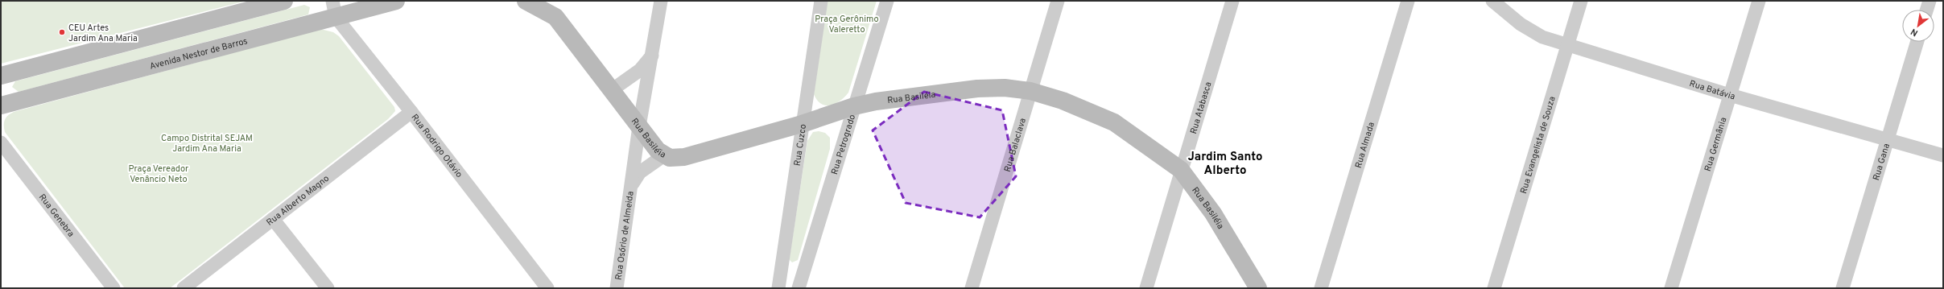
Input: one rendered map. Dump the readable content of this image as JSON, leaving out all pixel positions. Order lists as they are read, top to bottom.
{
  "streets": {
    "street": [
      "Avenida Nestor de Barros",
      "Rua Batávia",
      "Rua Basiléia",
      "Rua Atabasca",
      "Rua Cuzco",
      "Rua Petrogrado",
      "Rua Balaclava",
      "Rua Evangelista de Souza",
      "Rua Germânia",
      "Rua Rodrigo Otávio",
      "Rua Almada",
      "Rua Gana",
      "Rua Alberto Magno",
      "Rua Genebra",
      "Rua Osório de Almeida"
    ]
  },
  "crossings": [
    ["Avenida Nestor de Barros", "Rua Rodrigo Otávio"],
    ["Rua Batávia", "Rua Evangelista de Souza"],
    ["Rua Batávia", "Rua Germânia"],
    ["Rua Batávia", "Rua Gana"],
    ["Rua Basiléia", "Rua Atabasca"],
    ["Rua Basiléia", "Rua Cuzco"],
    ["Rua Basiléia", "Rua Petrogrado"],
    ["Rua Basiléia", "Rua Balaclava"],
    ["Rua Basiléia", "Rua Osório de Almeida"],
    ["Rua Rodrigo Otávio", "Rua Alberto Magno"]
  ],
  "districts": ["Jardim Santo Alberto"],
  "parks": ["Praça Gerônimo Valeretto", "Campo Distrital SEJAM Jardim Ana Maria", "Praça Vereador Venâncio Neto"],
  "places": ["CEU Artes Jardim Ana Maria"],
  "north": "bottom left"
}
